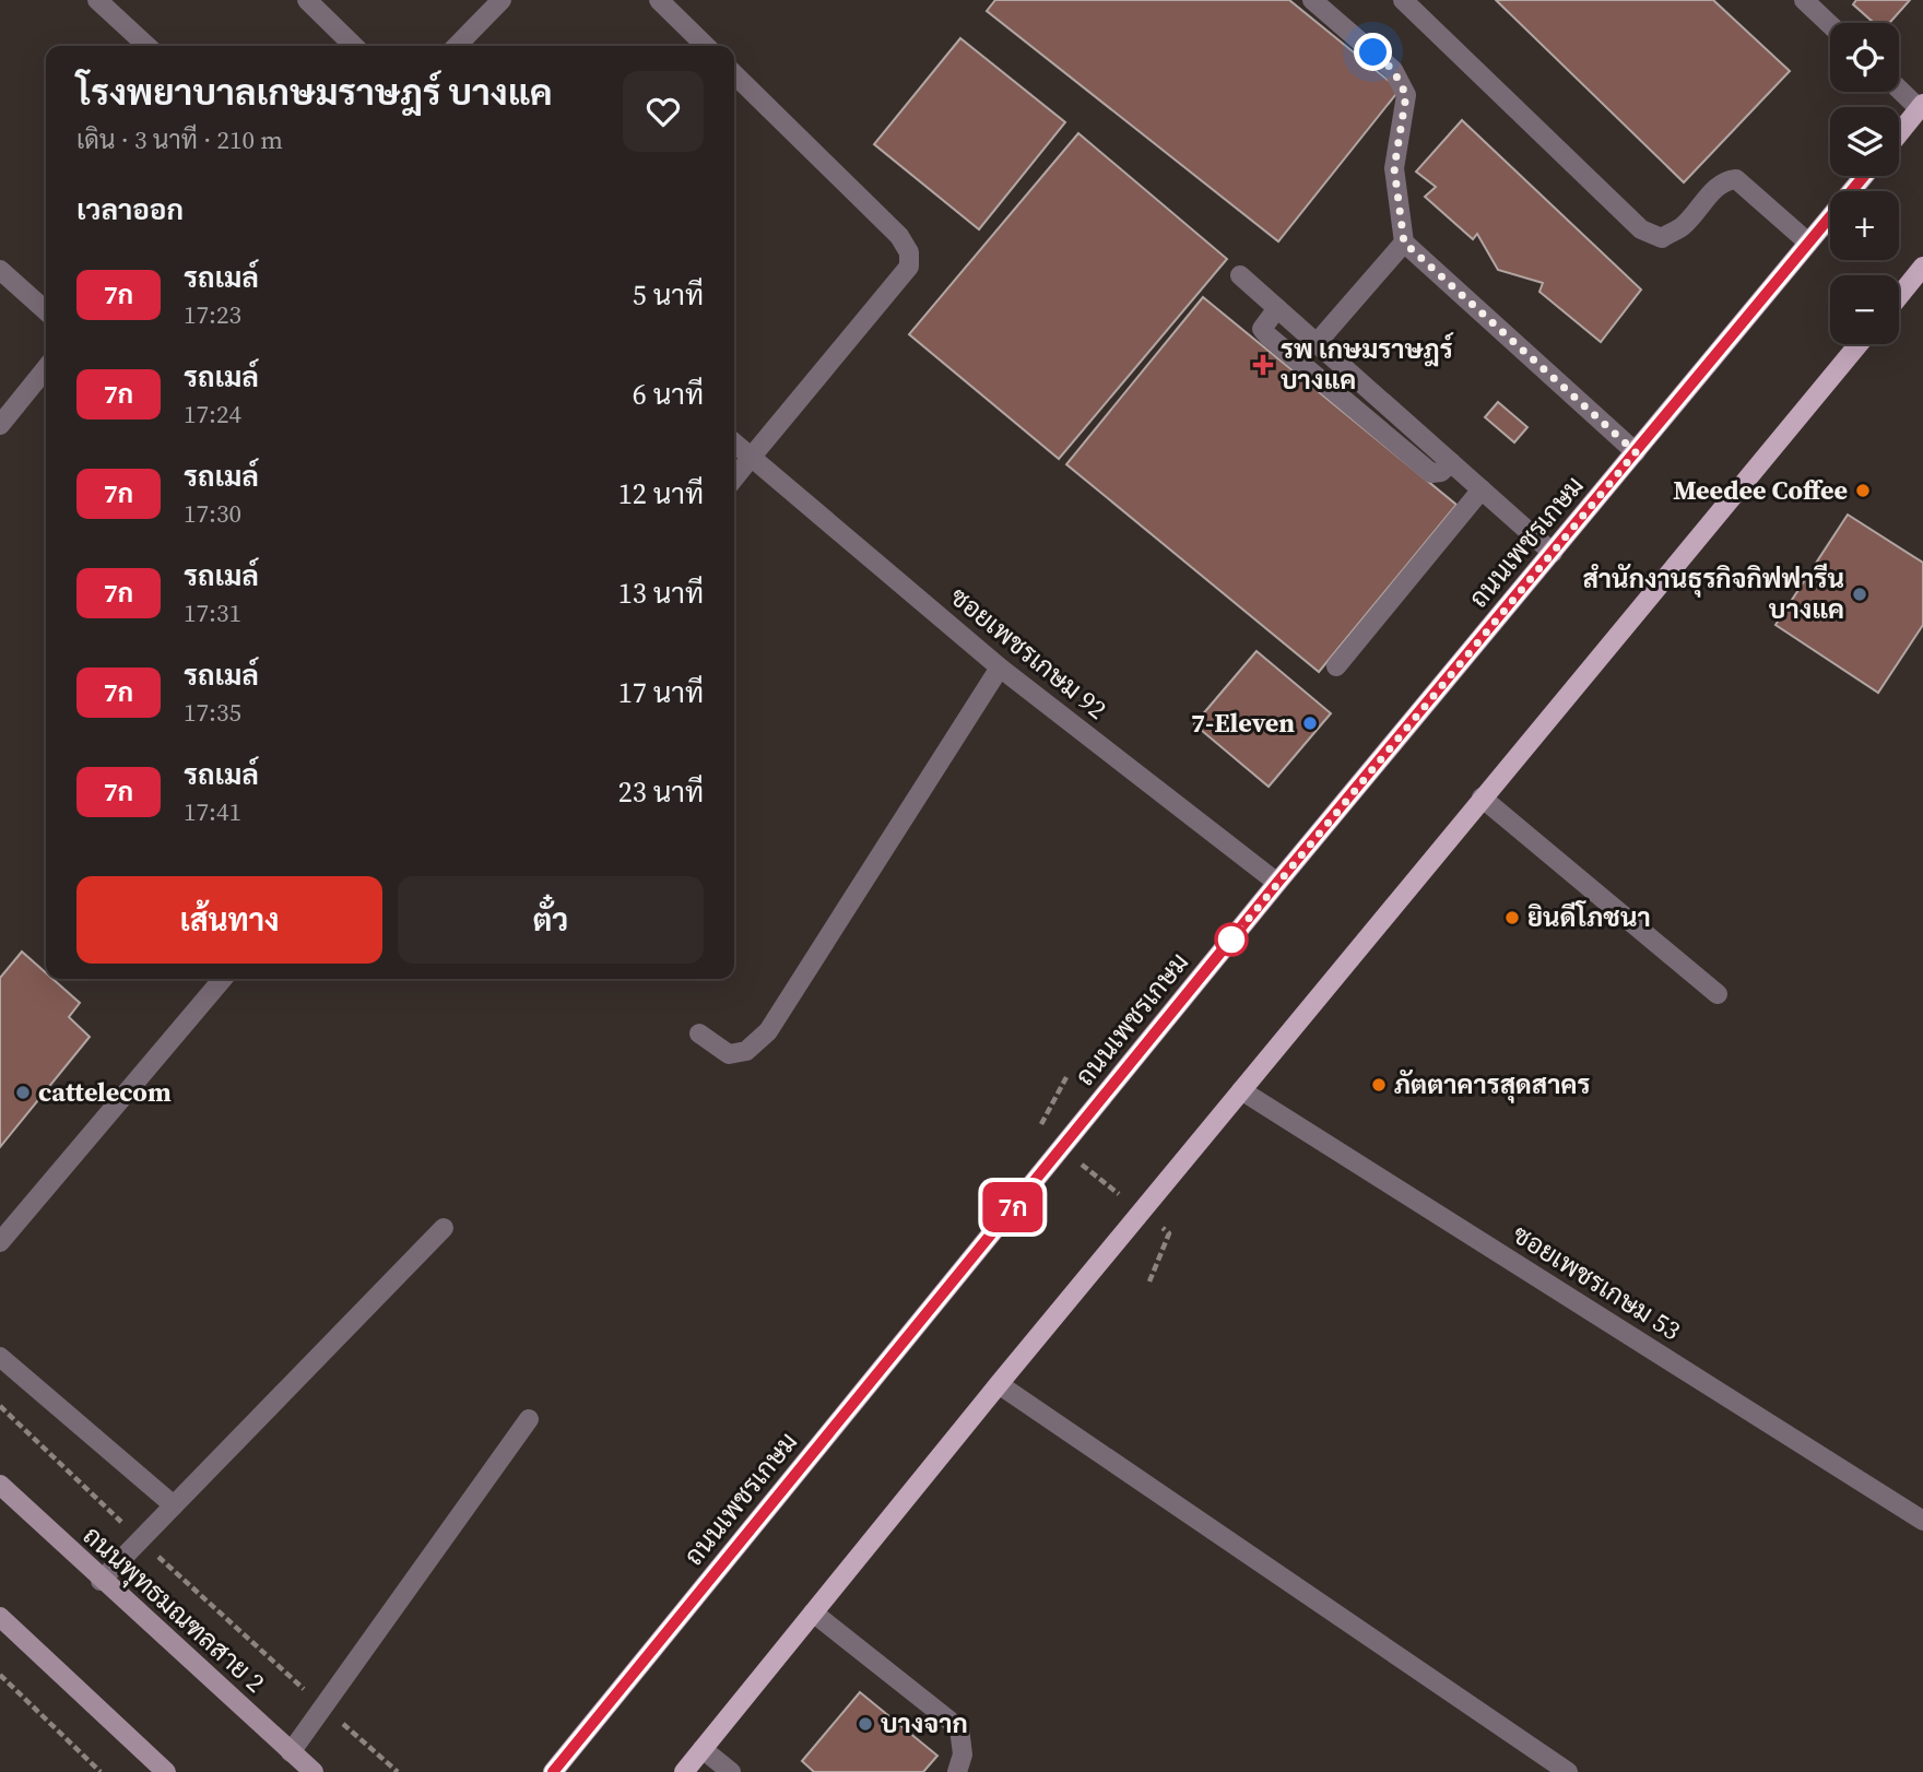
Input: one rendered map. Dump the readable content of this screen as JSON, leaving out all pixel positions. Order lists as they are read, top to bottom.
{
  "streets": {
    "main road": ["ถนนเพชรเกษม", "ถนนพุทธมณฑลสาย 2"],
    "street": ["ซอยเพชรเกษม 92", "ซอยเพชรเกษม 53"]
  },
  "crossings": [
    ["ถนนเพชรเกษม", "ซอยเพชรเกษม 92"]
  ],
  "places": {
    "health": ["รพ เกษมราษฎร์ บางแค"],
    "other": [
      "Meedee Coffee",
      "สำนักงานธุรกิจกิฟฟารีน บางแค",
      "7-Eleven",
      "ยินดีโภชนา",
      "ภัตตาคารสุดสาคร",
      "cattelecom",
      "บางจาก"
    ]
  },
  "lines": ["bus line 7ก"],
  "page": {
    "on_map": "7ก",
    "map_buttons": ["+", "−"],
    "heading": [
      ["โรงพยาบาลเกษมราษฎร์ บางแค", "เดิน · 3 นาที · 210 m"],
      "เวลาออก"
    ],
    "list": [
      {
        "mark": "7ก",
        "name": "รถเมล์",
        "note": "17:23",
        "value": "5 นาที"
      },
      {
        "mark": "7ก",
        "name": "รถเมล์",
        "note": "17:24",
        "value": "6 นาที"
      },
      {
        "mark": "7ก",
        "name": "รถเมล์",
        "note": "17:30",
        "value": "12 นาที"
      },
      {
        "mark": "7ก",
        "name": "รถเมล์",
        "note": "17:31",
        "value": "13 นาที"
      },
      {
        "mark": "7ก",
        "name": "รถเมล์",
        "note": "17:35",
        "value": "17 นาที"
      },
      {
        "mark": "7ก",
        "name": "รถเมล์",
        "note": "17:41",
        "value": "23 นาที"
      }
    ],
    "buttons": ["เส้นทาง", "ตั๋ว"]
  }
}
